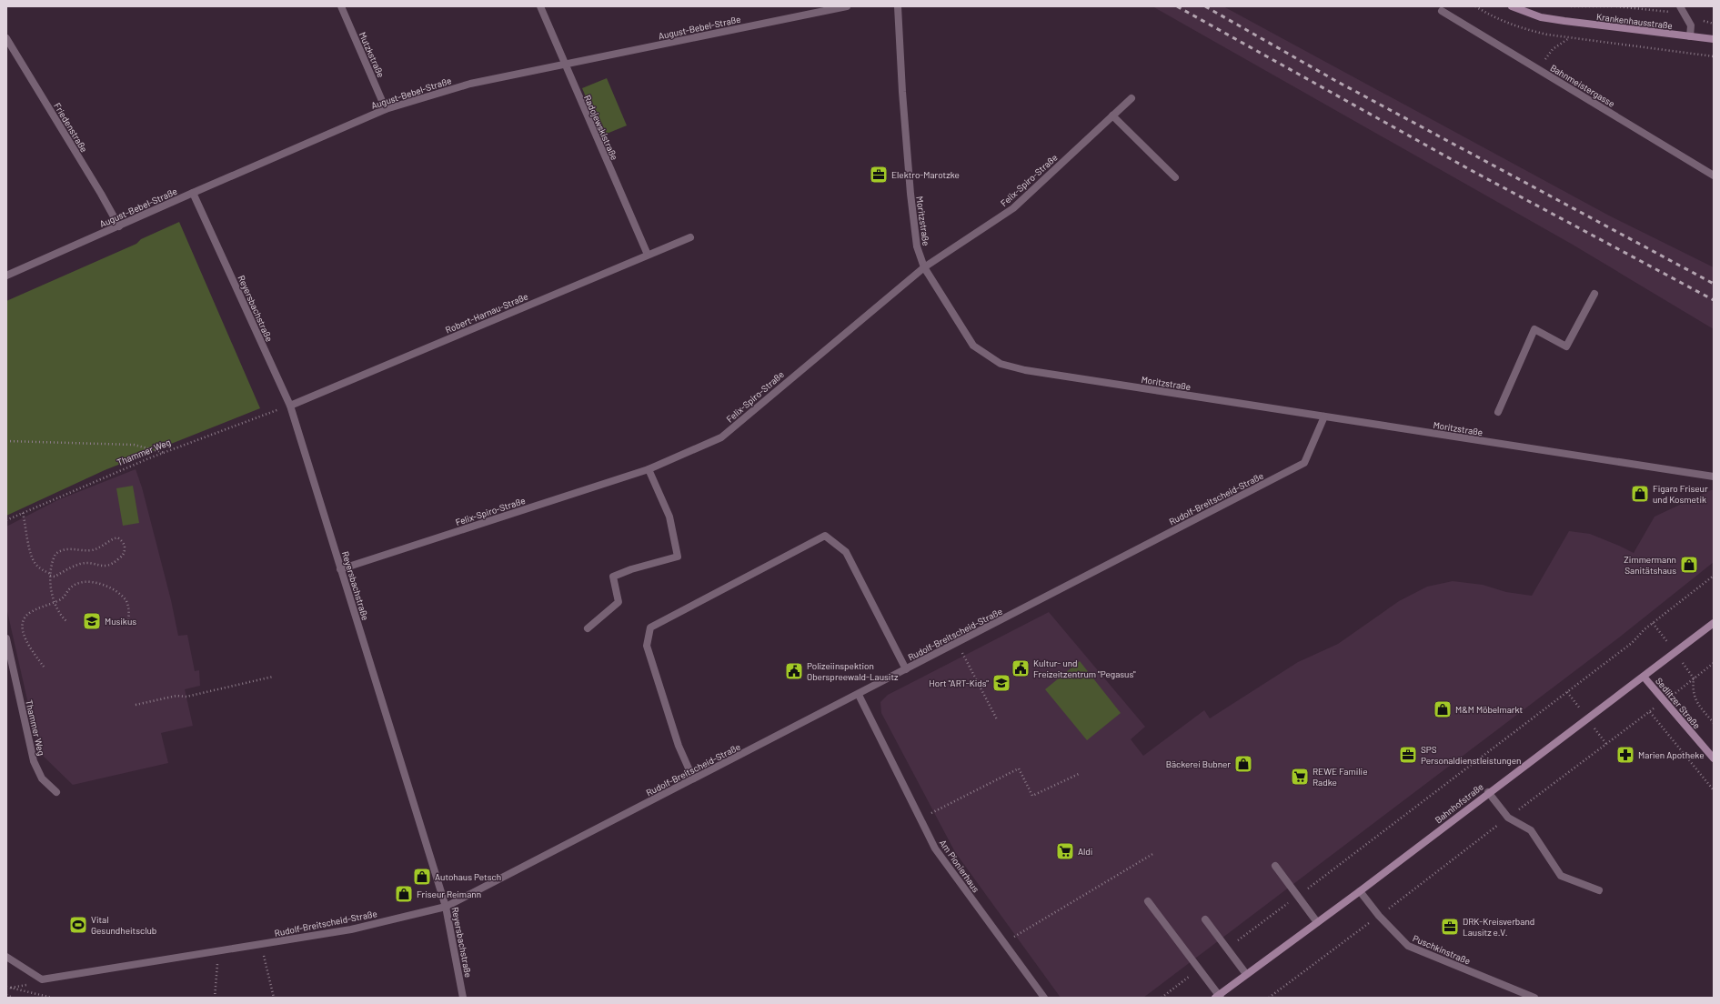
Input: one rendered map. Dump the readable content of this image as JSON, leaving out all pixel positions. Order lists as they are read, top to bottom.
{
  "streets": {
    "main road": ["Krankenhausstraße", "Sedlitzer Straße", "Bahnhofstraße"],
    "street": [
      "August-Bebel-Straße",
      "Mutzkstraße",
      "Bahnmeistergasse",
      "Friedenstraße",
      "Radojewskistraße",
      "Felix-Spiro-Straße",
      "Moritzstraße",
      "Reyersbachstraße",
      "Robert-Harnau-Straße",
      "Thammer Weg",
      "Rudolf-Breitscheid-Straße",
      "Am Pionierhaus",
      "Puschkinstraße"
    ]
  },
  "crossings": [
    ["August-Bebel-Straße", "Mutzkstraße"],
    ["August-Bebel-Straße", "Friedenstraße"],
    ["August-Bebel-Straße", "Radojewskistraße"],
    ["August-Bebel-Straße", "Reyersbachstraße"],
    ["Radojewskistraße", "Robert-Harnau-Straße"],
    ["Felix-Spiro-Straße", "Moritzstraße"],
    ["Felix-Spiro-Straße", "Reyersbachstraße"],
    ["Moritzstraße", "Rudolf-Breitscheid-Straße"],
    ["Reyersbachstraße", "Robert-Harnau-Straße"],
    ["Reyersbachstraße", "Thammer Weg"],
    ["Reyersbachstraße", "Rudolf-Breitscheid-Straße"],
    ["Robert-Harnau-Straße", "Thammer Weg"],
    ["Rudolf-Breitscheid-Straße", "Am Pionierhaus"],
    ["Sedlitzer Straße", "Bahnhofstraße"],
    ["Bahnhofstraße", "Puschkinstraße"]
  ],
  "places": {
    "office": ["Elektro-Marotzke", "SPS Personaldienstleistungen", "DRK-Kreisverband Lausitz e.V."],
    "shop": [
      "Figaro Friseur und Kosmetik",
      "Zimmermann Sanitätshaus",
      "M&M Möbelmarkt",
      "Bäckerei Bubner",
      "Autohaus Petsch",
      "Friseur Reimann"
    ],
    "school or university": ["Musikus", "Hort \"ART-Kids\""],
    "public building": ["Kultur- und Freizeitzentrum \"Pegasus\"", "Polizeiinspektion Oberspreewald-Lausitz"],
    "pharmacy": ["Marien Apotheke"],
    "supermarket": ["REWE Familie Radke", "Aldi"],
    "sports": ["Vital Gesundheitsclub"]
  }
}
